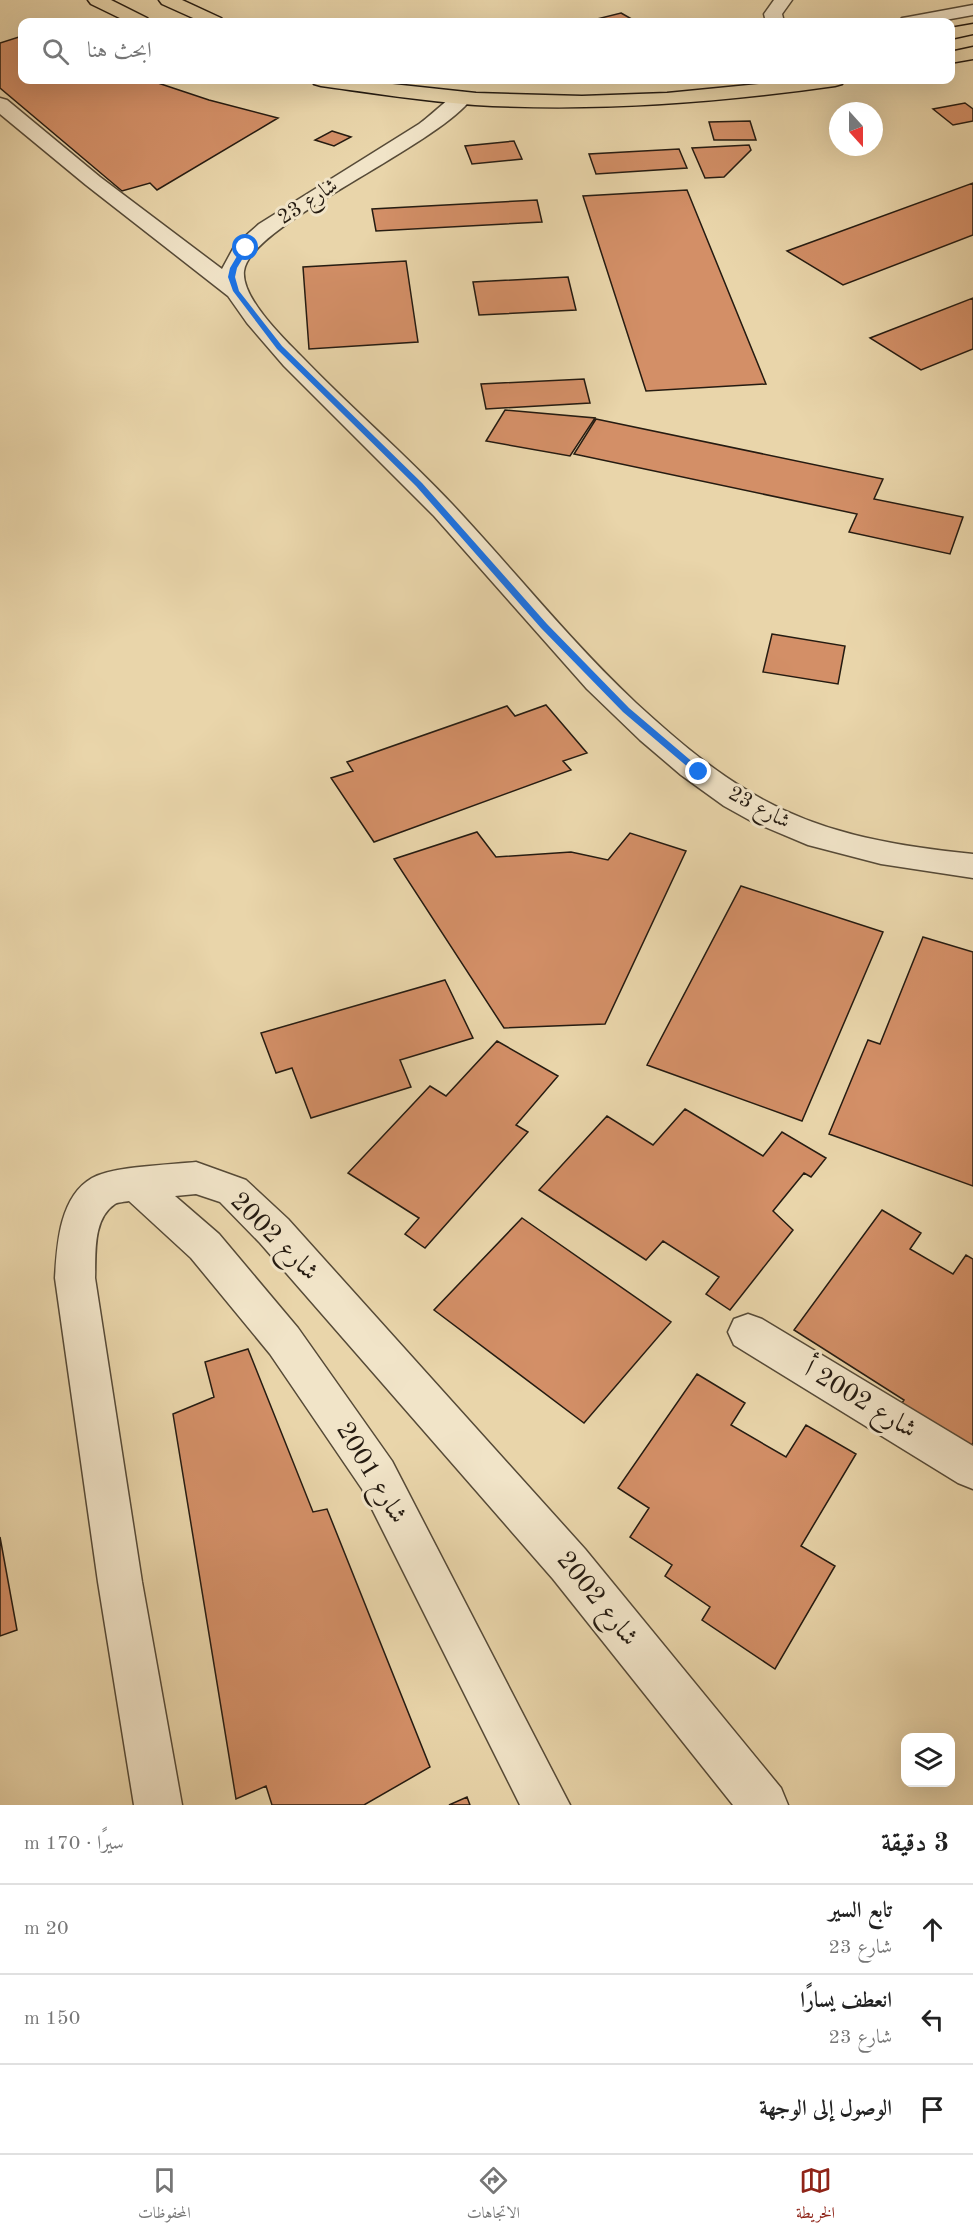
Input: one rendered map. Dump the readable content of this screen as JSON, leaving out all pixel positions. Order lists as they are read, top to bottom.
{
  "streets": {
    "street": [
      "شارع 23",
      "شارع 2002",
      "شارع 2002 أ",
      "شارع 2001"
    ]
  },
  "crossings": [
    ["شارع 2002", "شارع 2001"]
  ],
  "north": "bottom",
  "page": {
    "search": "ابحث هنا",
    "heading": ["3 دقيقة", "سيرًا · 170 m"],
    "list": [
      ["تابع السير", "شارع 23", "20 m"],
      ["انعطف يسارًا", "شارع 23", "150 m"],
      "الوصول إلى الوجهة"
    ],
    "nav": ["الخريطة", "الاتجاهات", "المحفوظات"]
  }
}
